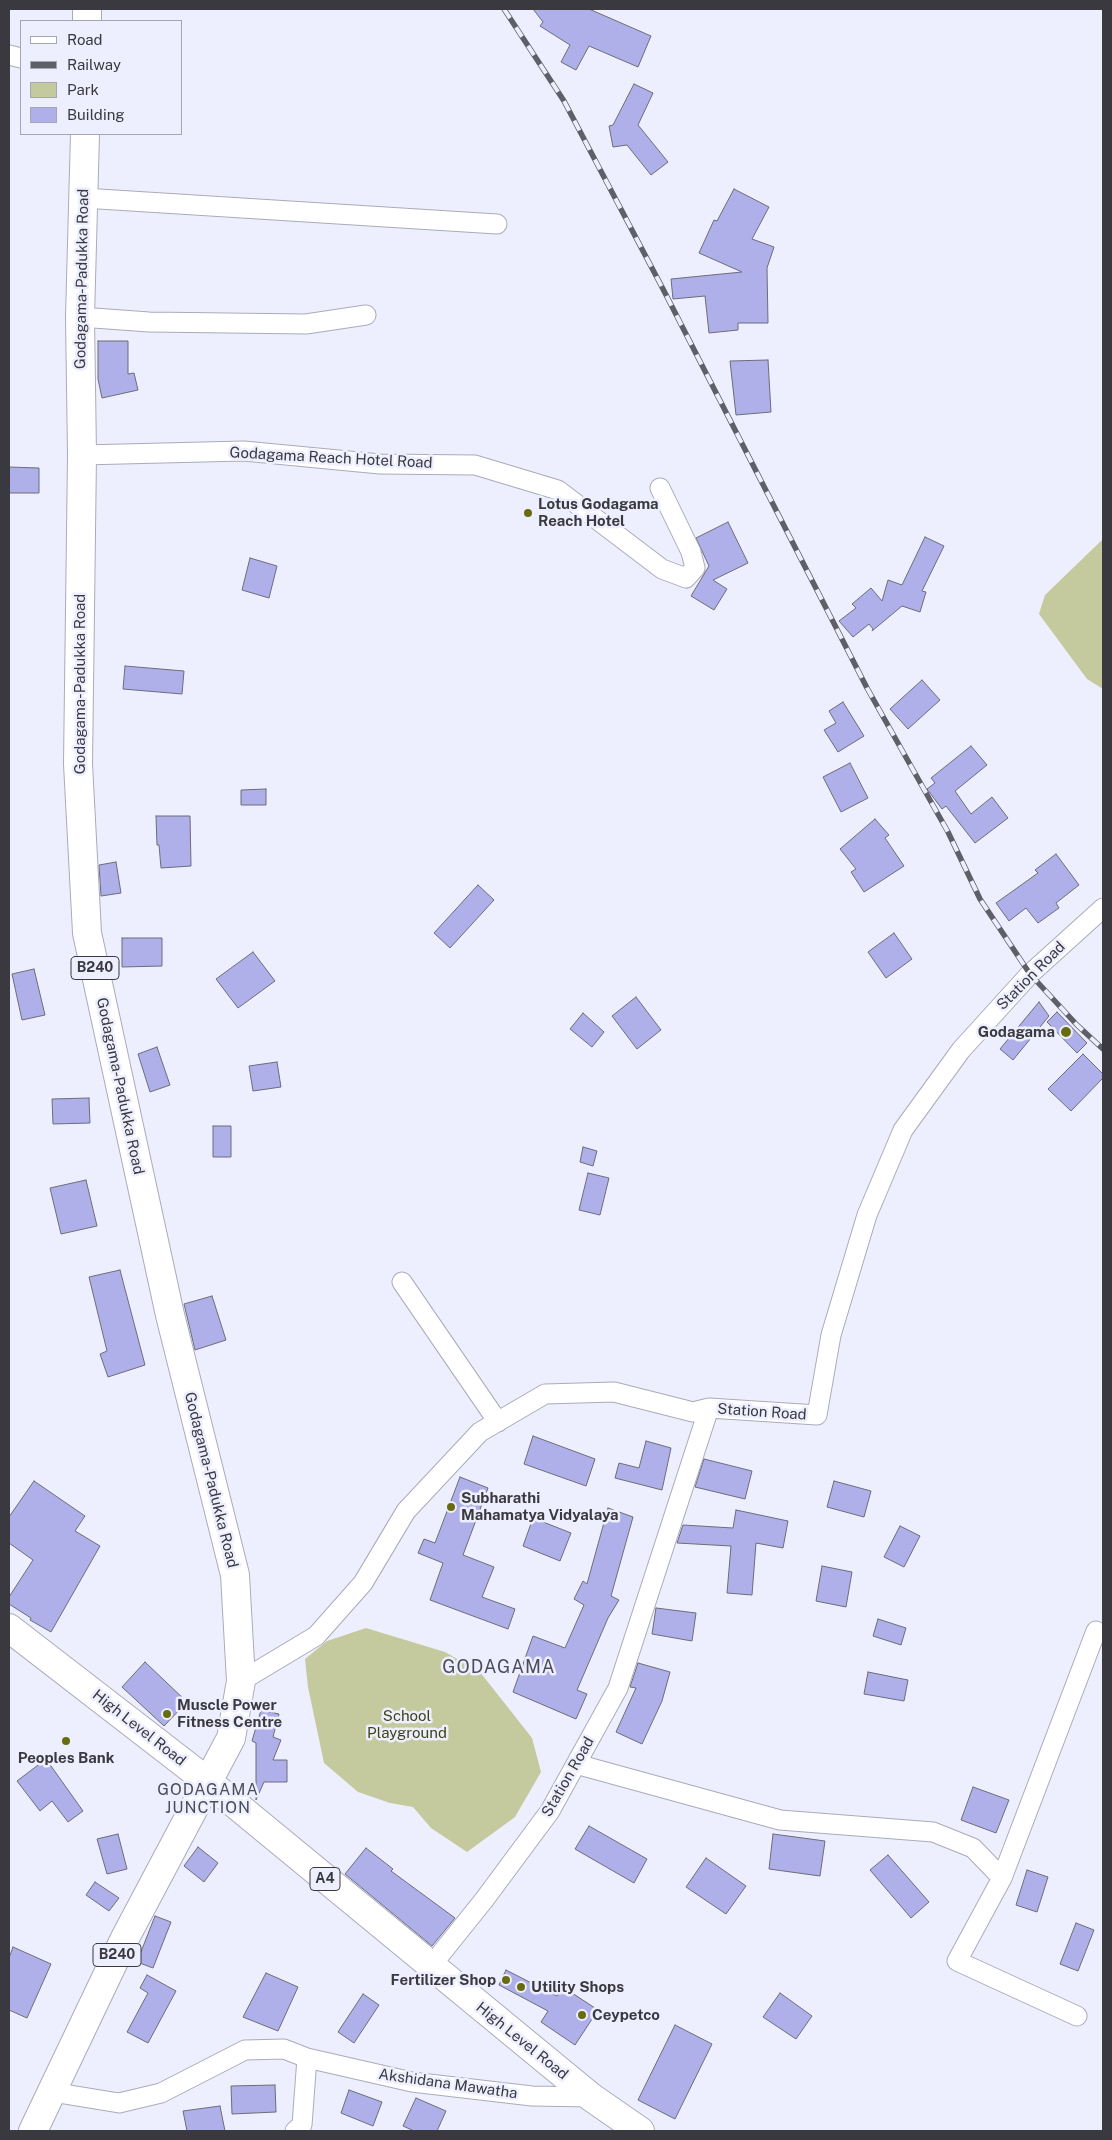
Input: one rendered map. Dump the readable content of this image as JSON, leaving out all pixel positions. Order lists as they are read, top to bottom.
{
  "streets": {
    "main road": [
      "Godagama-Padukka Road",
      "B240",
      "High Level Road",
      "A4"
    ],
    "street": ["Godagama Reach Hotel Road", "Station Road", "Akshidana Mawatha"]
  },
  "crossings": [
    ["Godagama-Padukka Road", "Godagama Reach Hotel Road"],
    ["Godagama-Padukka Road", "B240"],
    ["Godagama-Padukka Road", "High Level Road"],
    ["B240", "High Level Road"],
    ["B240", "Akshidana Mawatha"],
    ["Station Road", "High Level Road"],
    ["High Level Road", "Akshidana Mawatha"]
  ],
  "districts": ["GODAGAMA", "GODAGAMA JUNCTION"],
  "parks": ["School Playground"],
  "places": [
    "Lotus Godagama Reach Hotel",
    "Godagama",
    "Subharathi Mahamatya Vidyalaya",
    "Muscle Power Fitness Centre",
    "Peoples Bank",
    "Fertilizer Shop",
    "Utility Shops",
    "Ceypetco"
  ],
  "legend": [
    "Road",
    "Railway",
    "Park",
    "Building"
  ]
}
